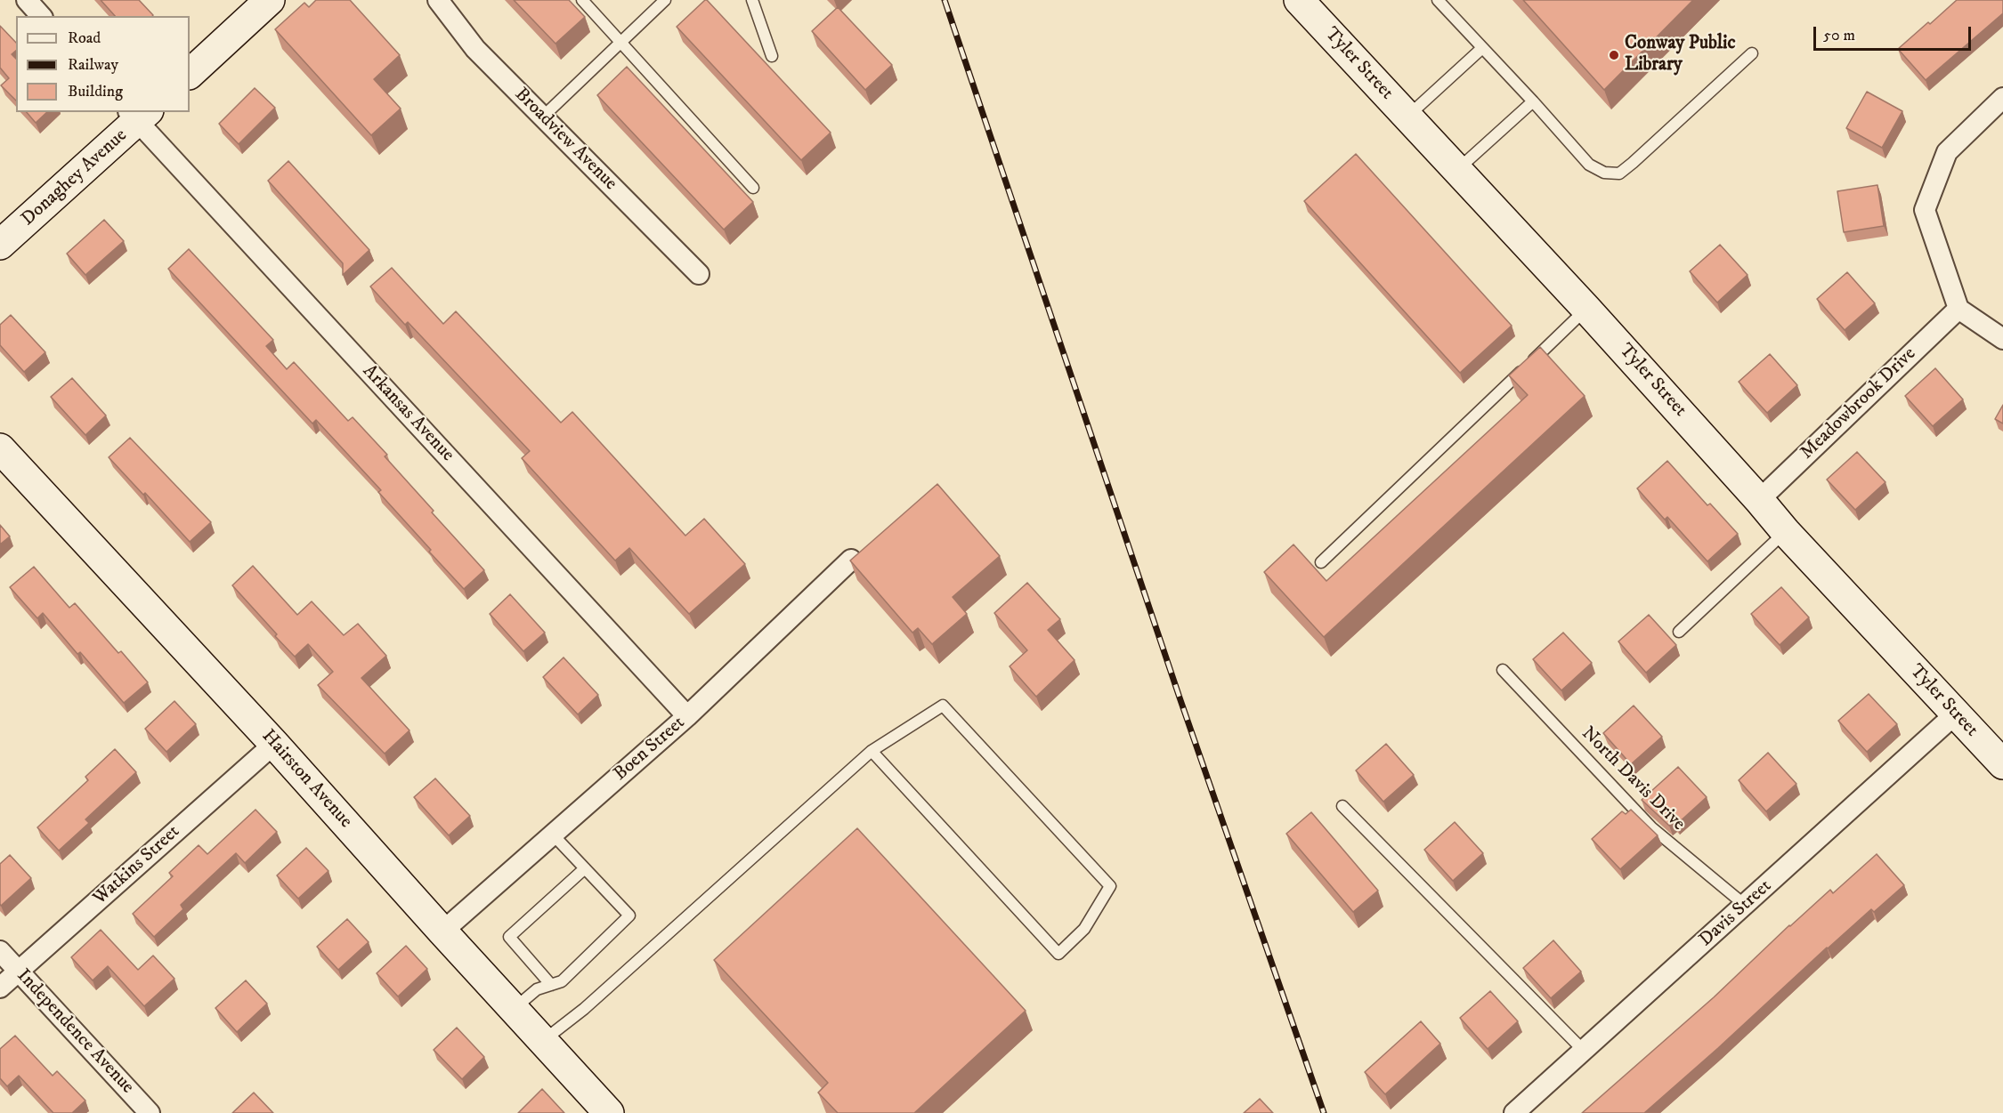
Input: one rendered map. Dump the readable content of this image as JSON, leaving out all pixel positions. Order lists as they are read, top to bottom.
{
  "streets": {
    "street": [
      "Tyler Street",
      "Broadview Avenue",
      "Donaghey Avenue",
      "Meadowbrook Drive",
      "Arkansas Avenue",
      "Boen Street",
      "Hairston Avenue",
      "Watkins Street",
      "Davis Street",
      "Independence Avenue"
    ],
    "lane": ["North Davis Drive"]
  },
  "crossings": [
    ["Tyler Street", "Meadowbrook Drive"],
    ["Tyler Street", "Davis Street"],
    ["Donaghey Avenue", "Arkansas Avenue"],
    ["Arkansas Avenue", "Boen Street"],
    ["Boen Street", "Hairston Avenue"],
    ["Hairston Avenue", "Watkins Street"],
    ["North Davis Drive", "Davis Street"],
    ["Watkins Street", "Independence Avenue"]
  ],
  "places": ["Conway Public Library"],
  "legend": ["Road", "Railway", "Building"],
  "scale_bar": "50 m"
}
